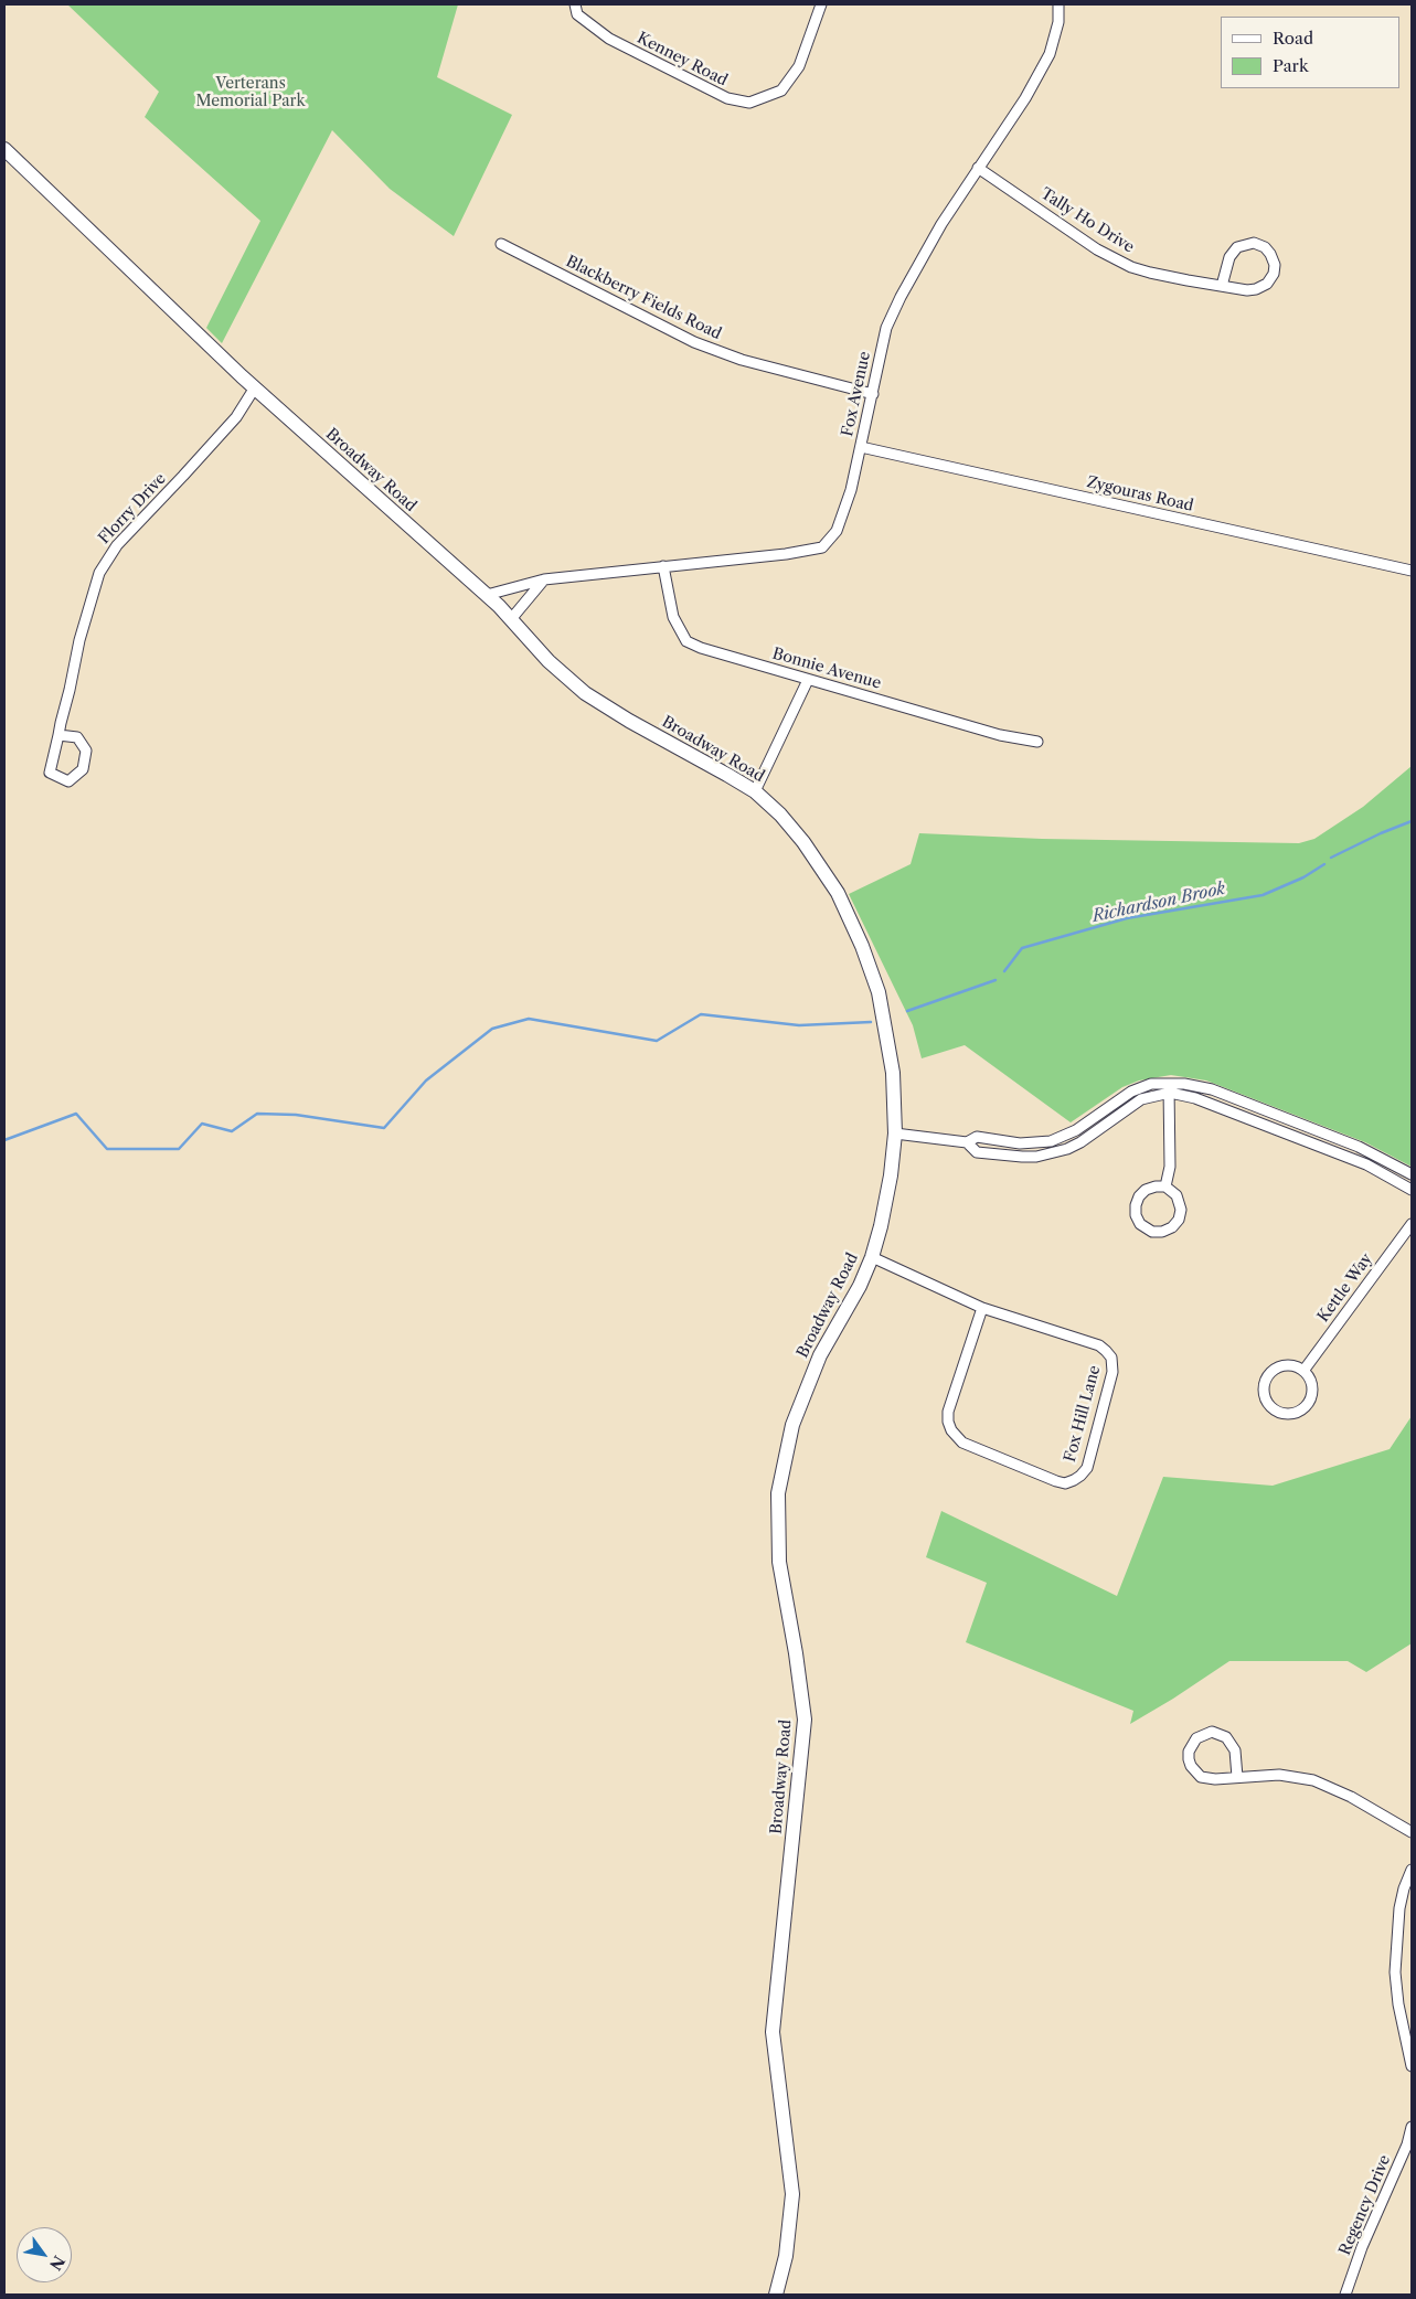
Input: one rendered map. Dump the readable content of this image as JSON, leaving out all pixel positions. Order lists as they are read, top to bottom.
{
  "streets": {
    "main road": ["Broadway Road"],
    "street": [
      "Kenney Road",
      "Tally Ho Drive",
      "Blackberry Fields Road",
      "Fox Avenue",
      "Zygouras Road",
      "Florry Drive",
      "Bonnie Avenue",
      "Kettle Way",
      "Fox Hill Lane",
      "Regency Drive"
    ]
  },
  "crossings": [
    ["Tally Ho Drive", "Fox Avenue"],
    ["Blackberry Fields Road", "Fox Avenue"],
    ["Fox Avenue", "Broadway Road"],
    ["Fox Avenue", "Zygouras Road"],
    ["Fox Avenue", "Bonnie Avenue"],
    ["Broadway Road", "Florry Drive"],
    ["Broadway Road", "Fox Hill Lane"]
  ],
  "water": ["Richardson Brook"],
  "parks": ["Verterans Memorial Park"],
  "legend": ["Road", "Park"],
  "north": "bottom right"
}
